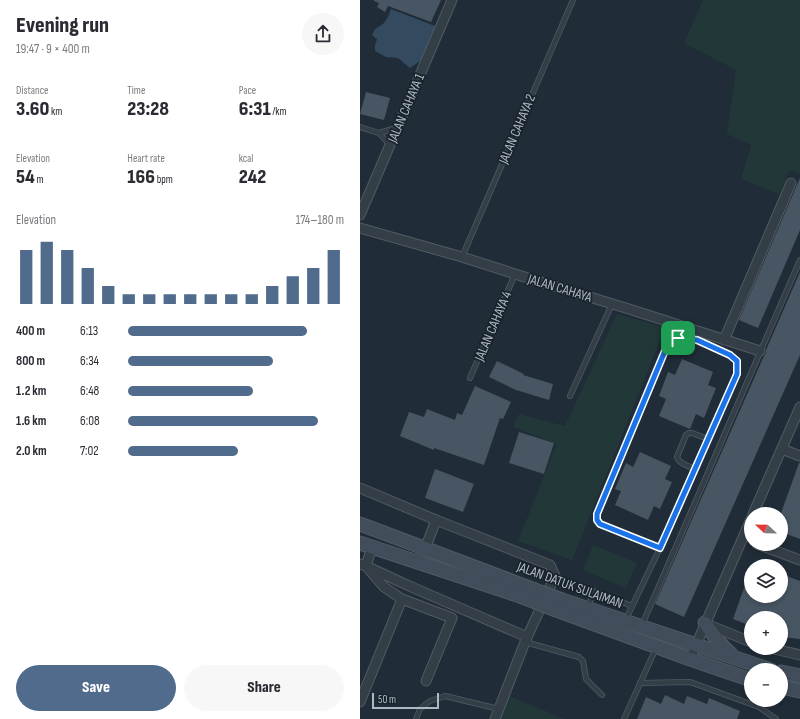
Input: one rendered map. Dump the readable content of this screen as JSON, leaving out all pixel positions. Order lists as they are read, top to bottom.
{
  "streets": {
    "main road": ["JALAN DATUK SULAIMAN"],
    "street": ["JALAN CAHAYA 1", "JALAN CAHAYA"],
    "lane": ["JALAN CAHAYA 2", "JALAN CAHAYA 4"]
  },
  "crossings": [
    ["JALAN CAHAYA 2", "JALAN CAHAYA"],
    ["JALAN CAHAYA", "JALAN CAHAYA 4"]
  ],
  "scale_bar": "50 m",
  "north": "left",
  "page": {
    "heading": ["Evening run", "19:47 · 9 × 400 m"],
    "stats": [
      ["Distance", "3.60 km"],
      ["Time", "23:28"],
      ["Pace", "6:31 /km"],
      ["Elevation", "54 m"],
      ["Heart rate", "166 bpm"],
      ["kcal", "242"]
    ],
    "chart": ["Elevation", "174–180 m"],
    "list": [
      {
        "name": "400 m",
        "note": "6:13"
      },
      {
        "name": "800 m",
        "note": "6:34"
      },
      {
        "name": "1.2 km",
        "note": "6:48"
      },
      {
        "name": "1.6 km",
        "note": "6:08"
      },
      {
        "name": "2.0 km",
        "note": "7:02"
      }
    ],
    "map_buttons": ["+", "−"],
    "buttons": ["Save", "Share"],
    "scale": "50 m"
  }
}
